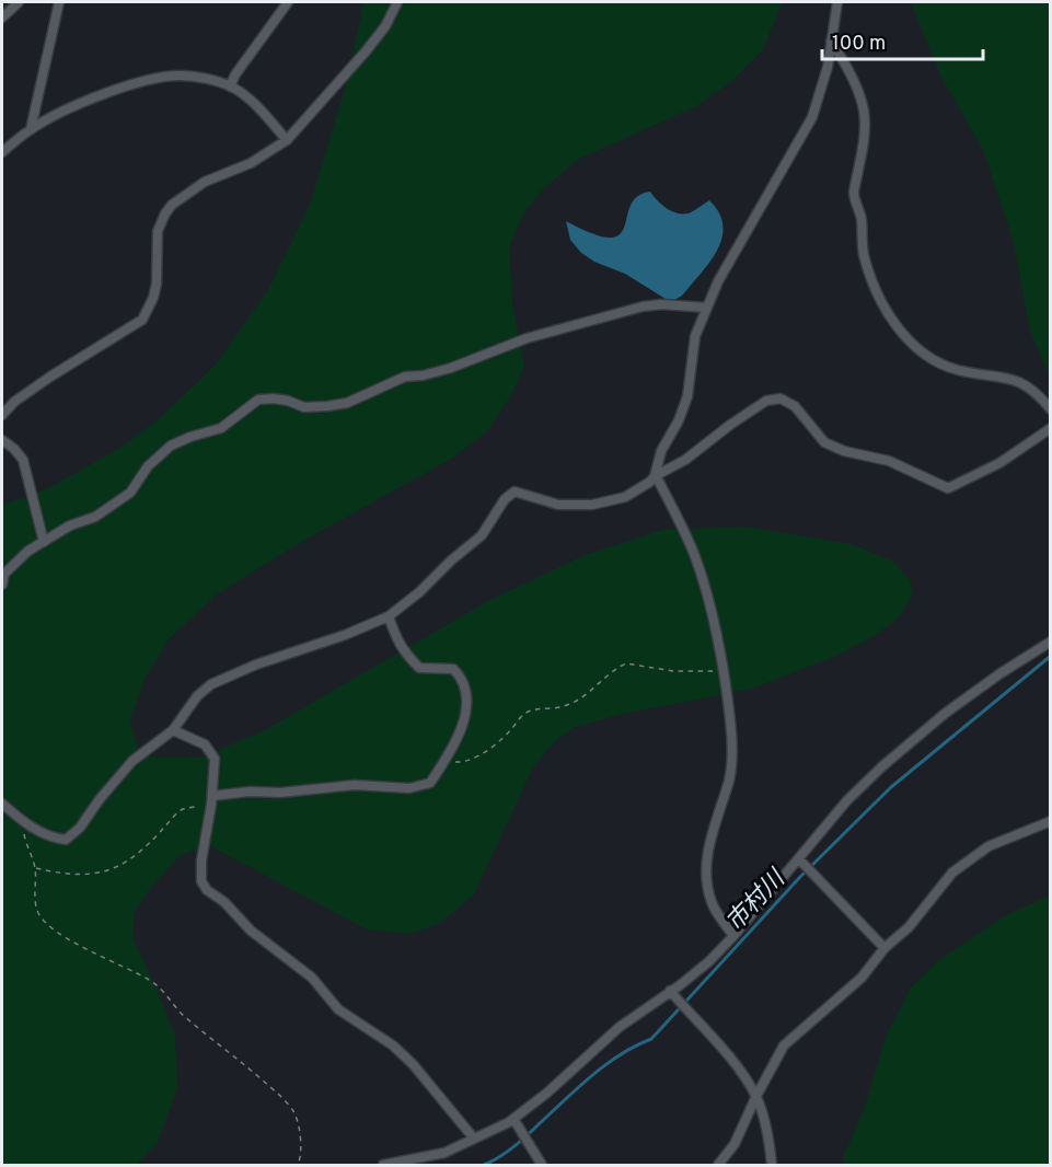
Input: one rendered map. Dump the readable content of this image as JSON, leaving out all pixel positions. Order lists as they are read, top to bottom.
{
  "water": ["市村川"],
  "scale_bar": "100 m"
}
